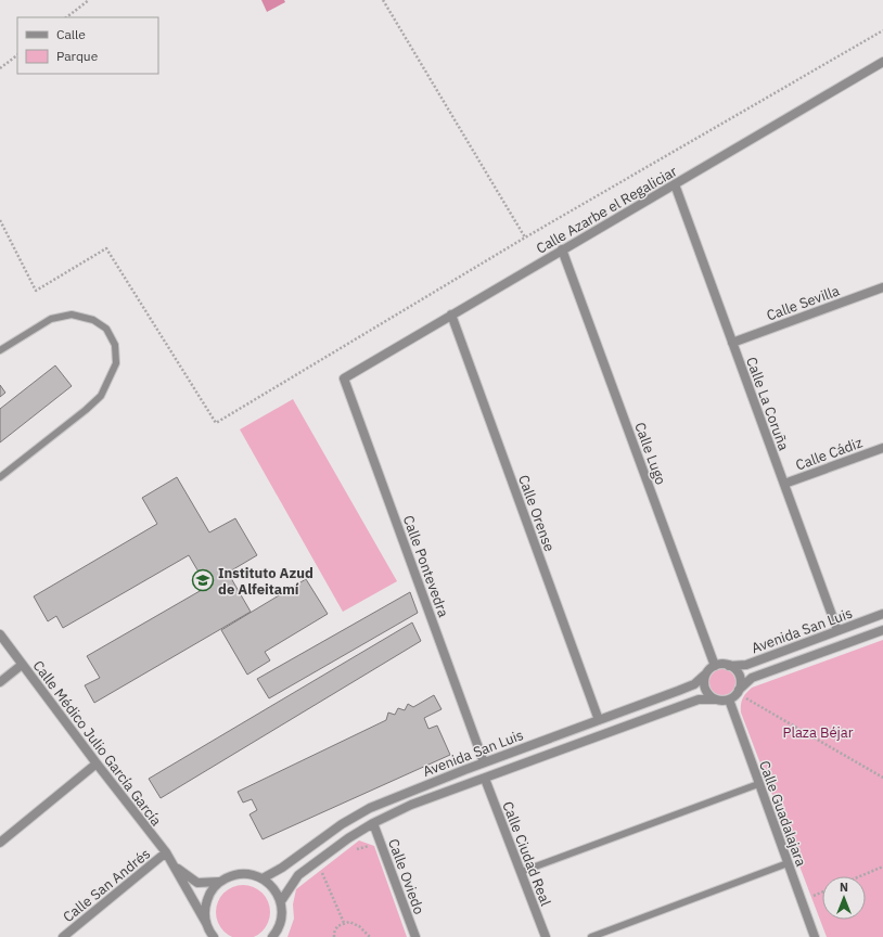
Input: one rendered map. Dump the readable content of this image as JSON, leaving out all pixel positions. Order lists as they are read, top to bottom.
{
  "streets": {
    "street": [
      "Calle Azarbe el Regaliciar",
      "Calle Sevilla",
      "Calle La Coruña",
      "Calle Lugo",
      "Calle Cádiz",
      "Calle Orense",
      "Calle Pontevedra",
      "Avenida San Luis",
      "Calle Médico Julio García García",
      "Calle Guadalajara",
      "Calle Ciudad Real",
      "Calle Oviedo",
      "Calle San Andrés"
    ]
  },
  "crossings": [
    ["Calle Azarbe el Regaliciar", "Calle La Coruña"],
    ["Calle Azarbe el Regaliciar", "Calle Lugo"],
    ["Calle Azarbe el Regaliciar", "Calle Orense"],
    ["Calle Azarbe el Regaliciar", "Calle Pontevedra"],
    ["Calle Sevilla", "Calle La Coruña"],
    ["Calle La Coruña", "Calle Cádiz"],
    ["Calle La Coruña", "Avenida San Luis"],
    ["Calle Lugo", "Avenida San Luis"],
    ["Calle Lugo", "Calle Guadalajara"],
    ["Calle Orense", "Avenida San Luis"],
    ["Calle Pontevedra", "Avenida San Luis"],
    ["Avenida San Luis", "Calle Médico Julio García García"],
    ["Avenida San Luis", "Calle Guadalajara"],
    ["Avenida San Luis", "Calle Ciudad Real"],
    ["Avenida San Luis", "Calle Oviedo"],
    ["Calle Médico Julio García García", "Calle San Andrés"]
  ],
  "parks": ["Plaza Béjar"],
  "places": {
    "school or university": ["Instituto Azud de Alfeitamí"]
  },
  "legend": ["Calle", "Parque"],
  "north": "top"
}
